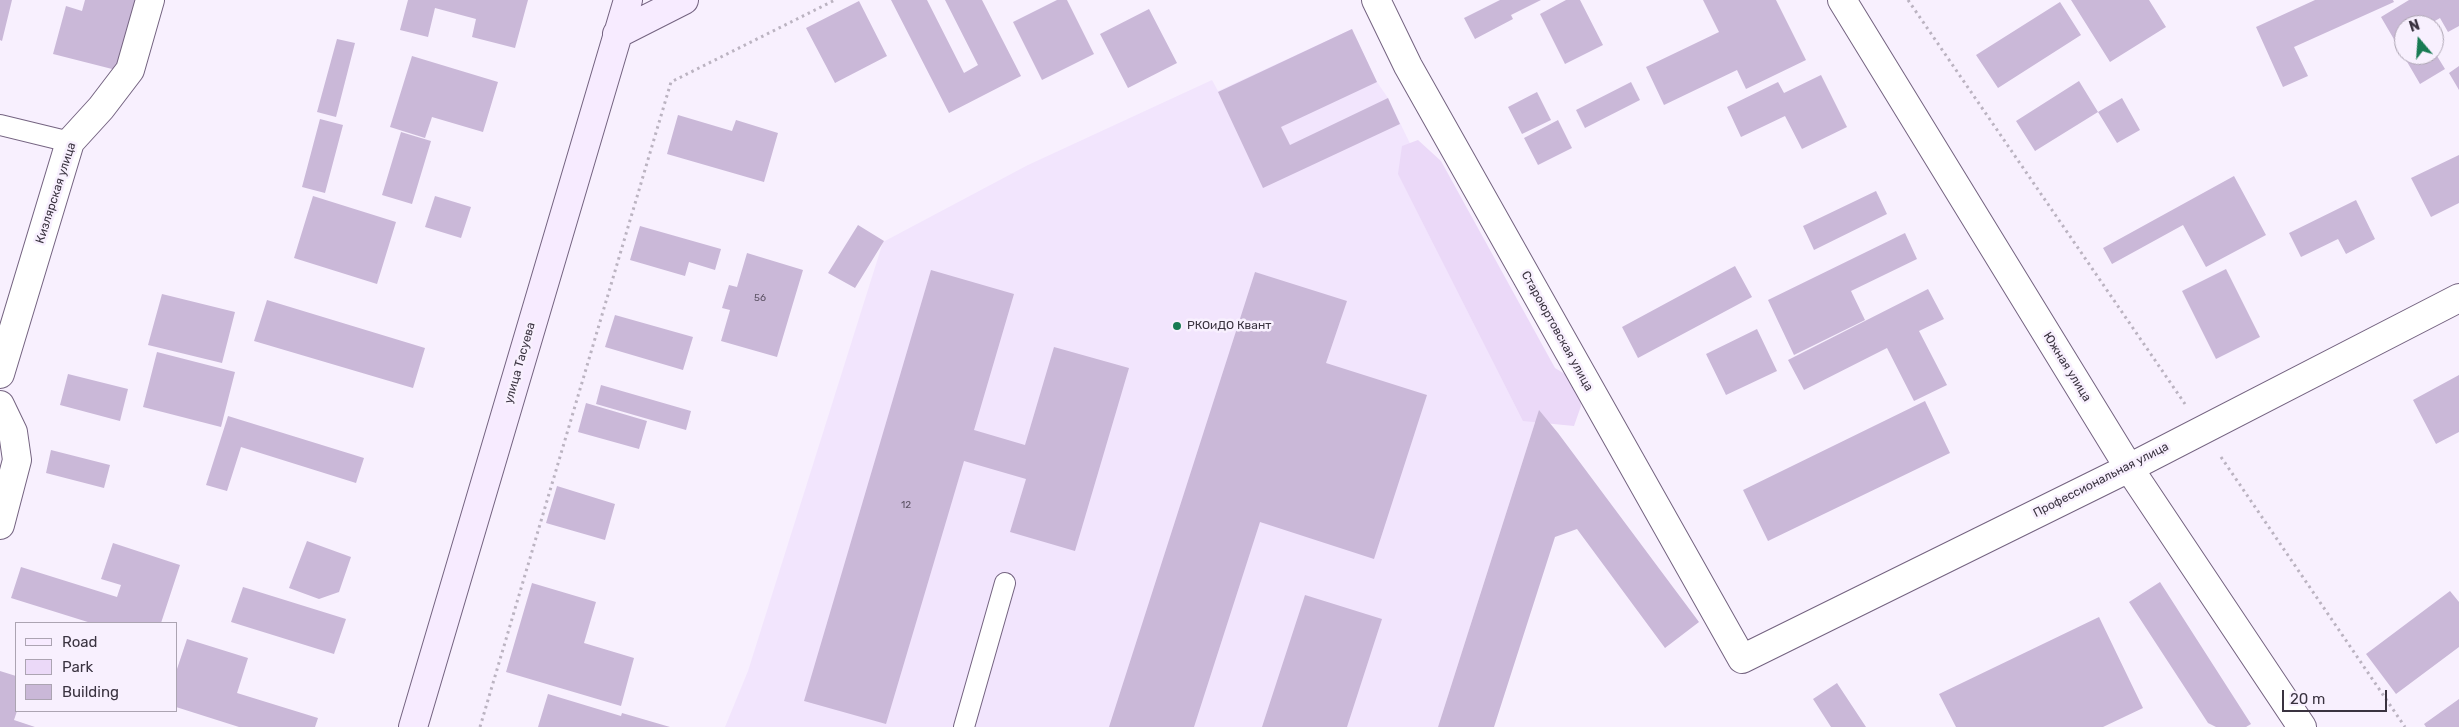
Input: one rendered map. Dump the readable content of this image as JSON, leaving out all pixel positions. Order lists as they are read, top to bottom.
{
  "streets": {
    "street": [
      "Кизлярская улица",
      "Староюртовская улица",
      "улица Тасуева",
      "Южная улица",
      "Профессиональная улица"
    ]
  },
  "crossings": [
    ["Староюртовская улица", "Профессиональная улица"],
    ["Южная улица", "Профессиональная улица"]
  ],
  "places": ["РКОиДО Квант"],
  "house_numbers": ["56", "12"],
  "legend": ["Road", "Park", "Building"],
  "scale_bar": "20 m",
  "north": "top"
}
